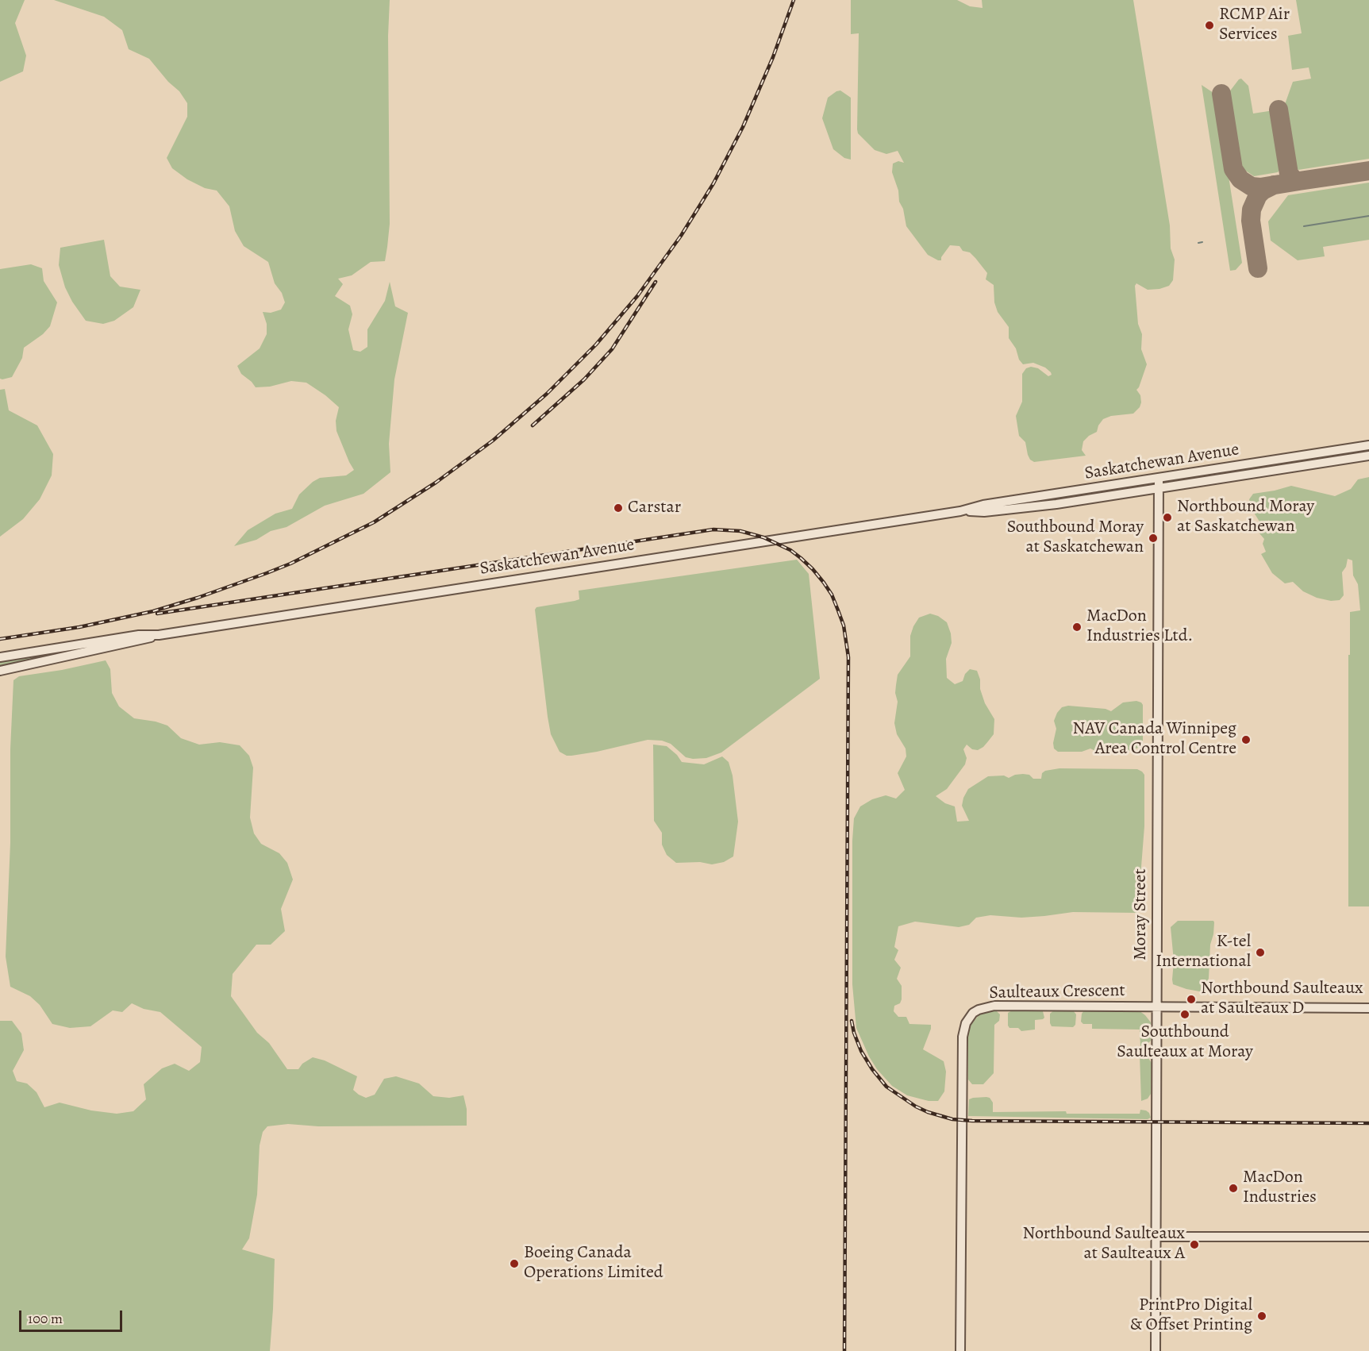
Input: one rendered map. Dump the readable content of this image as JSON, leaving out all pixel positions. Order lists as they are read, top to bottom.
{
  "streets": {
    "street": ["Saskatchewan Avenue", "Moray Street", "Saulteaux Crescent"]
  },
  "crossings": [
    ["Saskatchewan Avenue", "Moray Street"],
    ["Moray Street", "Saulteaux Crescent"]
  ],
  "places": [
    "RCMP Air Services",
    "Carstar",
    "Northbound Moray at Saskatchewan",
    "Southbound Moray at Saskatchewan",
    "MacDon Industries Ltd.",
    "NAV Canada Winnipeg Area Control Centre",
    "K-tel International",
    "Northbound Saulteaux at Saulteaux D",
    "Southbound Saulteaux at Moray",
    "MacDon Industries",
    "Northbound Saulteaux at Saulteaux A",
    "Boeing Canada Operations Limited",
    "PrintPro Digital & Offset Printing"
  ],
  "scale_bar": "100 m"
}
